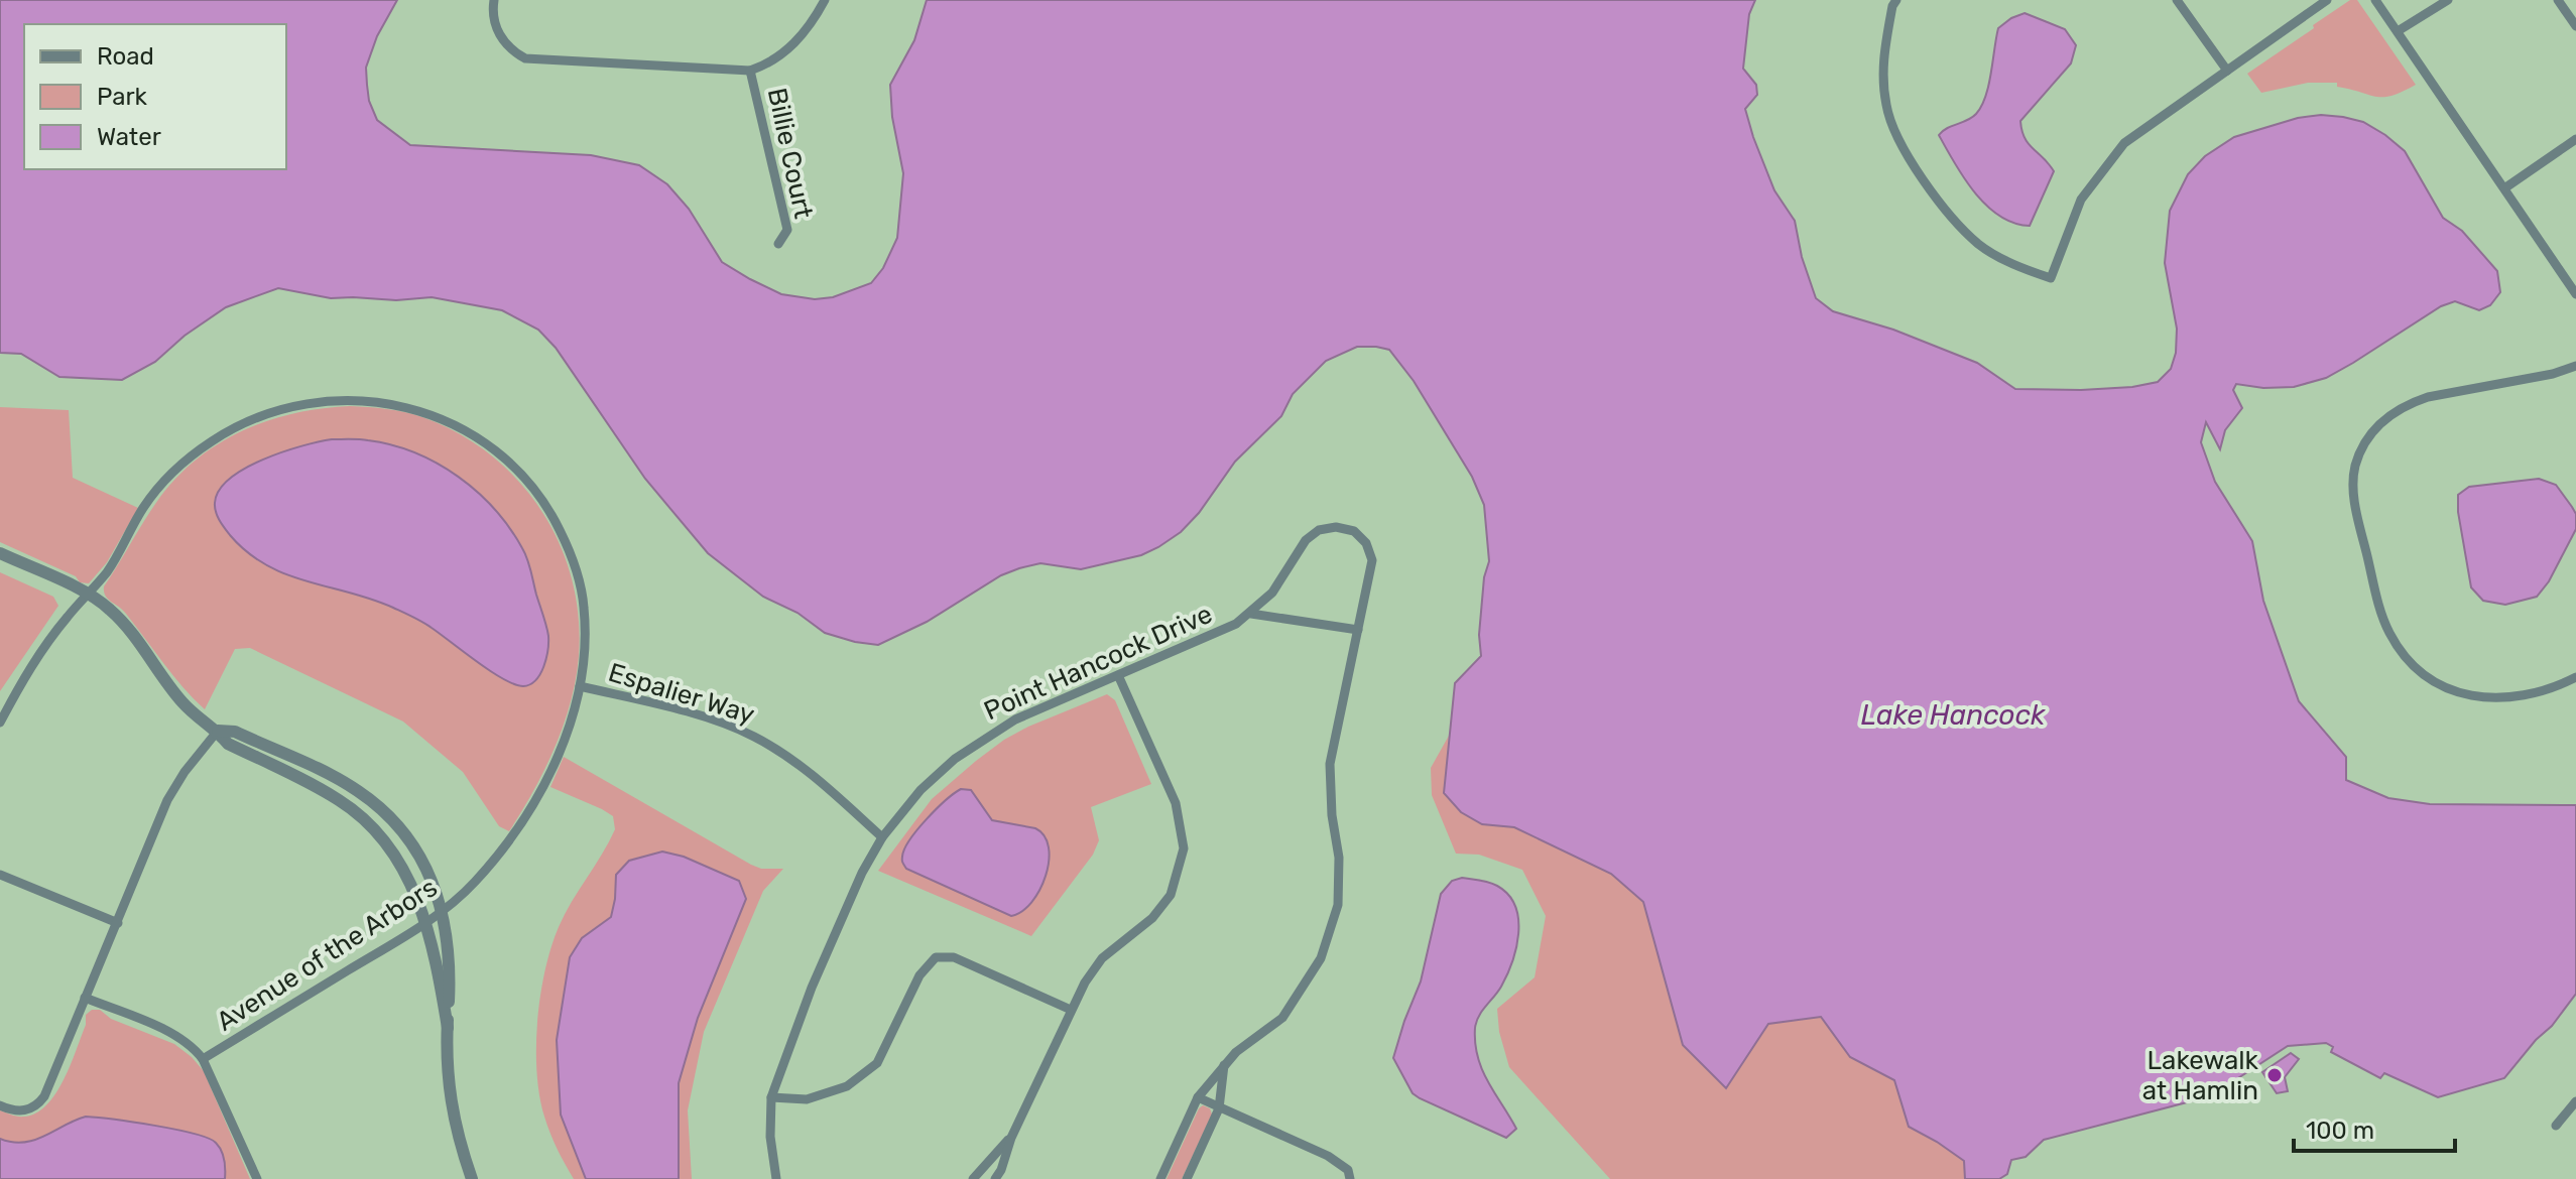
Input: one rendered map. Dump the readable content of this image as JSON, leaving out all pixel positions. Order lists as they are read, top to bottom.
{
  "streets": {
    "street": [
      "Billie Court",
      "Point Hancock Drive",
      "Espalier Way",
      "Avenue of the Arbors"
    ]
  },
  "crossings": [
    ["Point Hancock Drive", "Espalier Way"],
    ["Espalier Way", "Avenue of the Arbors"]
  ],
  "water": ["Lake Hancock"],
  "places": ["Lakewalk at Hamlin"],
  "legend": ["Road", "Park", "Water"],
  "scale_bar": "100 m"
}
